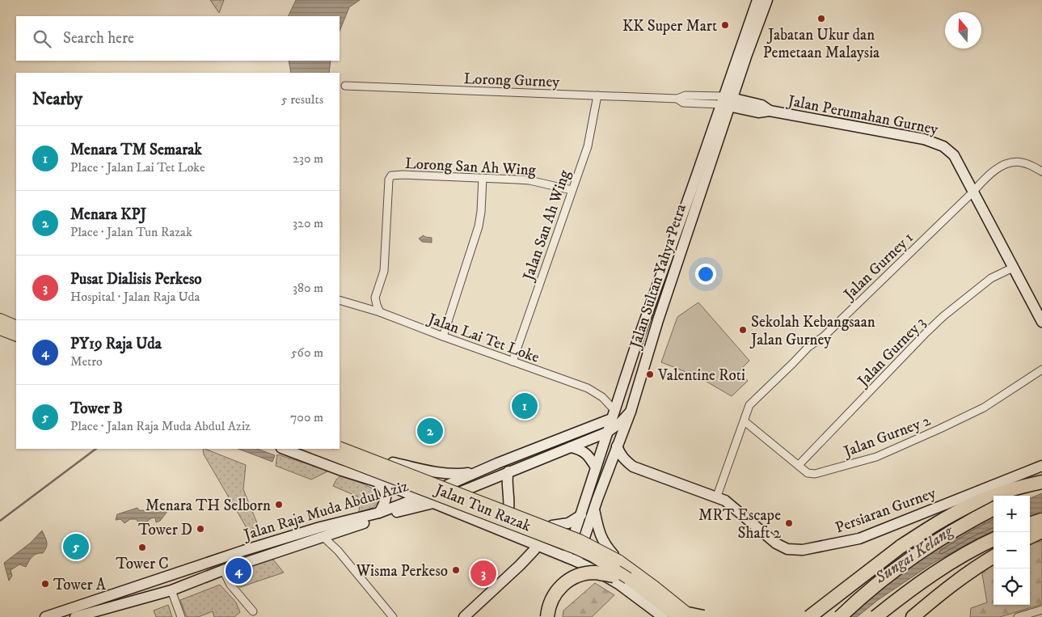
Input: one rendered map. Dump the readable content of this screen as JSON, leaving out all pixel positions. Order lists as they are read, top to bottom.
{
  "streets": {
    "main road": [
      "Jalan Perumahan Gurney",
      "Jalan Sultan Yahya Petra",
      "Jalan Tun Razak",
      "Jalan Raja Muda Abdul Aziz",
      "Persiaran Gurney"
    ],
    "street": [
      "Lorong Gurney",
      "Lorong San Ah Wing",
      "Jalan San Ah Wing",
      "Jalan Gurney 1",
      "Jalan Lai Tet Loke",
      "Jalan Gurney 3",
      "Jalan Gurney 2"
    ]
  },
  "crossings": [
    ["Lorong Gurney", "Jalan Perumahan Gurney"],
    ["Lorong Gurney", "Jalan San Ah Wing"],
    ["Lorong Gurney", "Jalan Sultan Yahya Petra"],
    ["Jalan Perumahan Gurney", "Jalan Gurney 1"],
    ["Jalan Perumahan Gurney", "Jalan Sultan Yahya Petra"],
    ["Jalan Perumahan Gurney", "Jalan Gurney 3"],
    ["Lorong San Ah Wing", "Jalan San Ah Wing"],
    ["Lorong San Ah Wing", "Jalan Lai Tet Loke"],
    ["Jalan San Ah Wing", "Jalan Lai Tet Loke"],
    ["Jalan Gurney 1", "Jalan Gurney 2"],
    ["Jalan Gurney 1", "Persiaran Gurney"],
    ["Jalan Sultan Yahya Petra", "Jalan Lai Tet Loke"],
    ["Jalan Sultan Yahya Petra", "Jalan Tun Razak"],
    ["Jalan Sultan Yahya Petra", "Jalan Raja Muda Abdul Aziz"],
    ["Jalan Sultan Yahya Petra", "Persiaran Gurney"],
    ["Jalan Lai Tet Loke", "Jalan Raja Muda Abdul Aziz"],
    ["Jalan Gurney 3", "Jalan Gurney 2"],
    ["Jalan Tun Razak", "Jalan Raja Muda Abdul Aziz"]
  ],
  "water": ["Sungai Kelang"],
  "places": [
    "Jabatan Ukur dan Pemetaan Malaysia",
    "KK Super Mart",
    "Sekolah Kebangsaan Jalan Gurney",
    "Valentine Roti",
    "Menara TH Selborn",
    "MRT Escape Shaft 2",
    "Tower D",
    "Tower C",
    "Wisma Perkeso",
    "Tower A"
  ],
  "north": "top",
  "page": {
    "search": "Search here",
    "heading": ["Nearby", "5 results"],
    "list": [
      {
        "mark": "1",
        "name": "Menara TM Semarak",
        "note": "Place · Jalan Lai Tet Loke",
        "value": "230 m"
      },
      {
        "mark": "2",
        "name": "Menara KPJ",
        "note": "Place · Jalan Tun Razak",
        "value": "320 m"
      },
      {
        "mark": "3",
        "name": "Pusat Dialisis Perkeso",
        "note": "Hospital · Jalan Raja Uda",
        "value": "380 m"
      },
      {
        "mark": "4",
        "name": "PY19 Raja Uda",
        "note": "Metro",
        "value": "560 m"
      },
      {
        "mark": "5",
        "name": "Tower B",
        "note": "Place · Jalan Raja Muda Abdul Aziz",
        "value": "700 m"
      }
    ],
    "pins": [
      "1",
      "2",
      "5",
      "4",
      "3"
    ],
    "map_buttons": ["+", "−"]
  }
}
